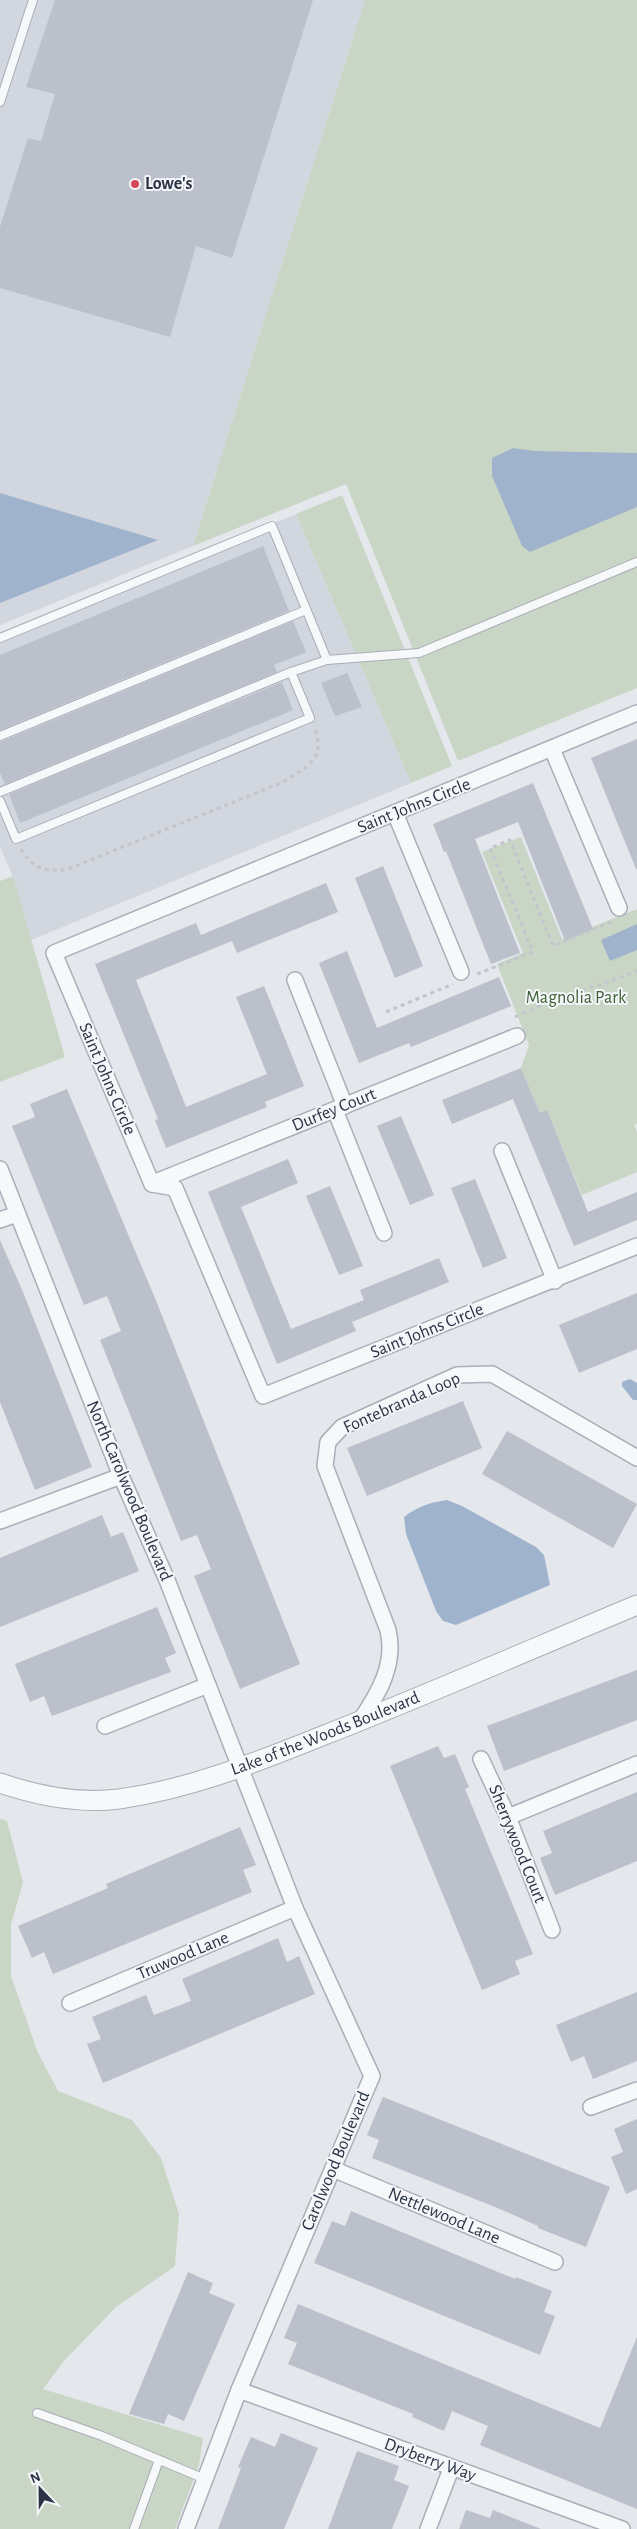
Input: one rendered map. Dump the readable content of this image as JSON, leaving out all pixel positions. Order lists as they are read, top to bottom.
{
  "streets": {
    "street": [
      "Saint Johns Circle",
      "Durfey Court",
      "Fontebranda Loop",
      "North Carolwood Boulevard",
      "Lake of the Woods Boulevard",
      "Sherrywood Court",
      "Truwood Lane",
      "Carolwood Boulevard",
      "Nettlewood Lane",
      "Dryberry Way"
    ]
  },
  "crossings": [
    ["Saint Johns Circle", "Durfey Court"],
    ["Fontebranda Loop", "Lake of the Woods Boulevard"],
    ["North Carolwood Boulevard", "Lake of the Woods Boulevard"],
    ["North Carolwood Boulevard", "Carolwood Boulevard"],
    ["Lake of the Woods Boulevard", "Carolwood Boulevard"],
    ["Truwood Lane", "Carolwood Boulevard"],
    ["Carolwood Boulevard", "Nettlewood Lane"],
    ["Carolwood Boulevard", "Dryberry Way"]
  ],
  "parks": ["Magnolia Park"],
  "places": ["Lowe's"],
  "north": "top"
}
